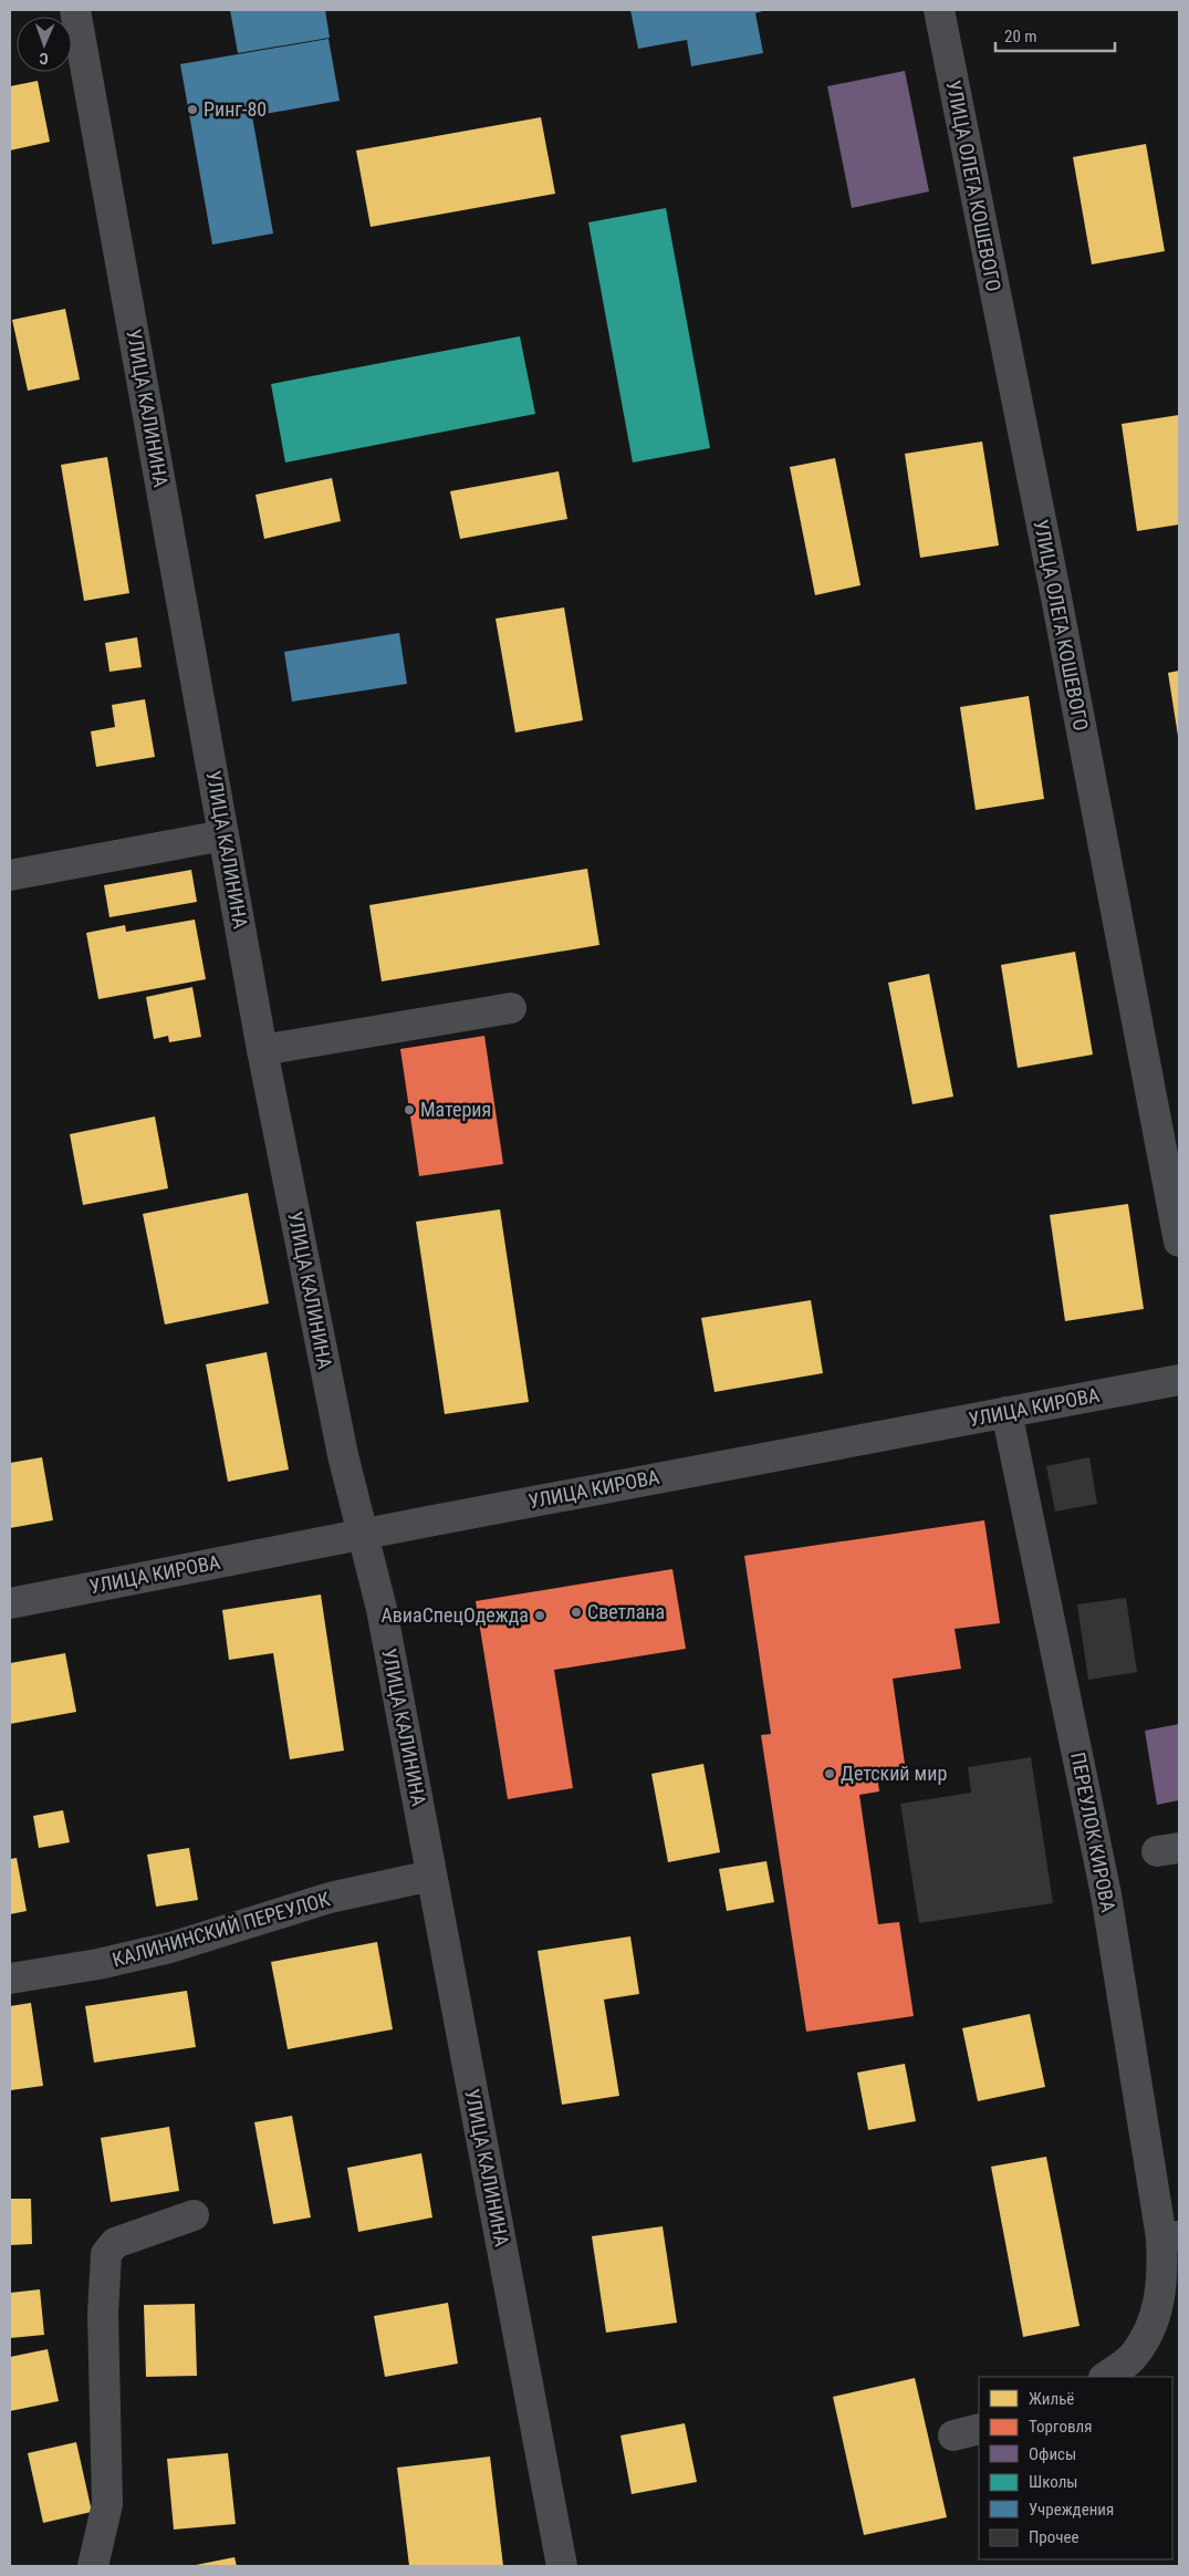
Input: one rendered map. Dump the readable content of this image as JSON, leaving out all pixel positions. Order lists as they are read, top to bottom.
{
  "streets": {
    "street": [
      "УЛИЦА ОЛЕГА КОШЕВОГО",
      "УЛИЦА КАЛИНИНА",
      "УЛИЦА КИРОВА",
      "ПЕРЕУЛОК КИРОВА",
      "КАЛИНИНСКИЙ ПЕРЕУЛОК"
    ]
  },
  "crossings": [
    ["УЛИЦА КАЛИНИНА", "УЛИЦА КИРОВА"],
    ["УЛИЦА КАЛИНИНА", "КАЛИНИНСКИЙ ПЕРЕУЛОК"],
    ["УЛИЦА КИРОВА", "ПЕРЕУЛОК КИРОВА"]
  ],
  "places": [
    "Ринг-80",
    "Материя",
    "Светлана",
    "АвиаСпецОдежда",
    "Детский мир"
  ],
  "legend": [
    "Жильё",
    "Торговля",
    "Офисы",
    "Школы",
    "Учреждения",
    "Прочее"
  ],
  "scale_bar": "20 m",
  "north": "bottom"
}
